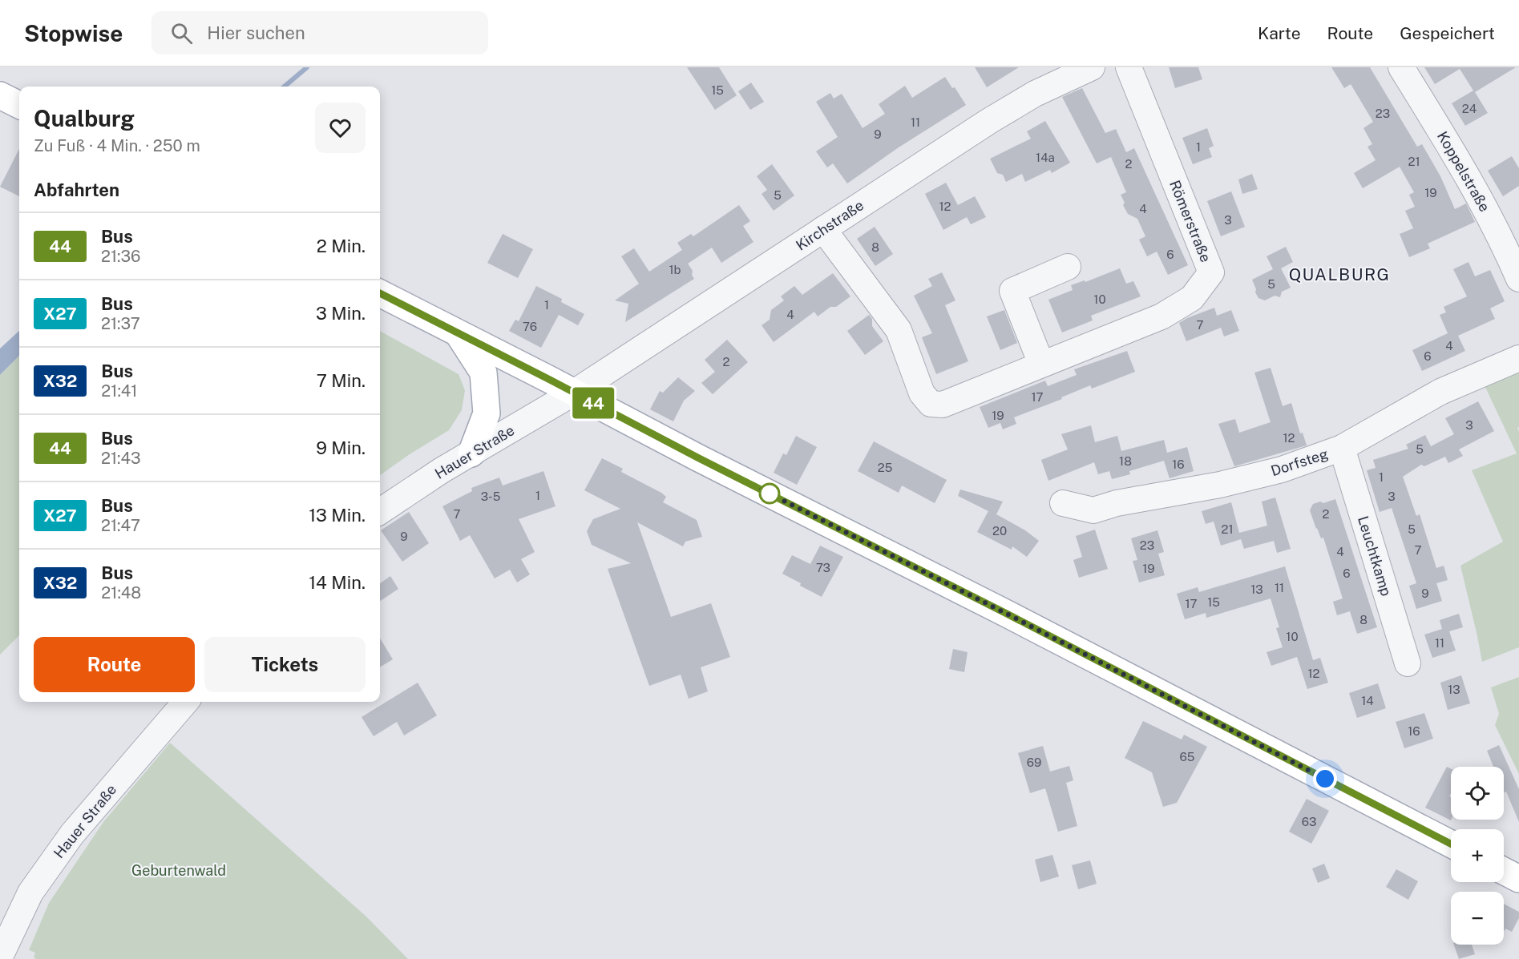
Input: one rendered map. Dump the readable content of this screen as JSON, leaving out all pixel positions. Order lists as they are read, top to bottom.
{
  "streets": {
    "street": [
      "Koppelstraße",
      "Römerstraße",
      "Kirchstraße",
      "Hauer Straße",
      "Dorfsteg",
      "Leuchtkamp"
    ]
  },
  "crossings": [
    ["Römerstraße", "Kirchstraße"],
    ["Kirchstraße", "Hauer Straße"],
    ["Dorfsteg", "Leuchtkamp"]
  ],
  "districts": ["QUALBURG"],
  "parks": ["Geburtenwald"],
  "lines": ["bus line 44"],
  "house_numbers": [
    "15",
    "24",
    "23",
    "11",
    "9",
    "1",
    "14a",
    "21",
    "2",
    "19",
    "5",
    "12",
    "4",
    "3",
    "8",
    "6",
    "1b",
    "5",
    "10",
    "1",
    "4",
    "7",
    "76",
    "4",
    "6",
    "2",
    "17",
    "19",
    "3",
    "12",
    "5",
    "18",
    "16",
    "25",
    "1",
    "1",
    "3-5",
    "3",
    "7",
    "2",
    "21",
    "5",
    "20",
    "9",
    "23",
    "7",
    "4",
    "73",
    "19",
    "6",
    "11",
    "13",
    "9",
    "15",
    "17",
    "8",
    "10",
    "11",
    "12",
    "13",
    "14",
    "16",
    "65",
    "69",
    "63"
  ],
  "page": {
    "header": "Stopwise",
    "search": "Hier suchen",
    "nav": ["Karte", "Route", "Gespeichert"],
    "on_map": "44",
    "heading": [
      ["Qualburg", "Zu Fuß · 4 Min. · 250 m"],
      "Abfahrten"
    ],
    "list": [
      {
        "mark": "44",
        "name": "Bus",
        "note": "21:36",
        "value": "2 Min."
      },
      {
        "mark": "X27",
        "name": "Bus",
        "note": "21:37",
        "value": "3 Min."
      },
      {
        "mark": "X32",
        "name": "Bus",
        "note": "21:41",
        "value": "7 Min."
      },
      {
        "mark": "44",
        "name": "Bus",
        "note": "21:43",
        "value": "9 Min."
      },
      {
        "mark": "X27",
        "name": "Bus",
        "note": "21:47",
        "value": "13 Min."
      },
      {
        "mark": "X32",
        "name": "Bus",
        "note": "21:48",
        "value": "14 Min."
      }
    ],
    "buttons": ["Route", "Tickets"],
    "map_buttons": ["+", "−"]
  }
}
